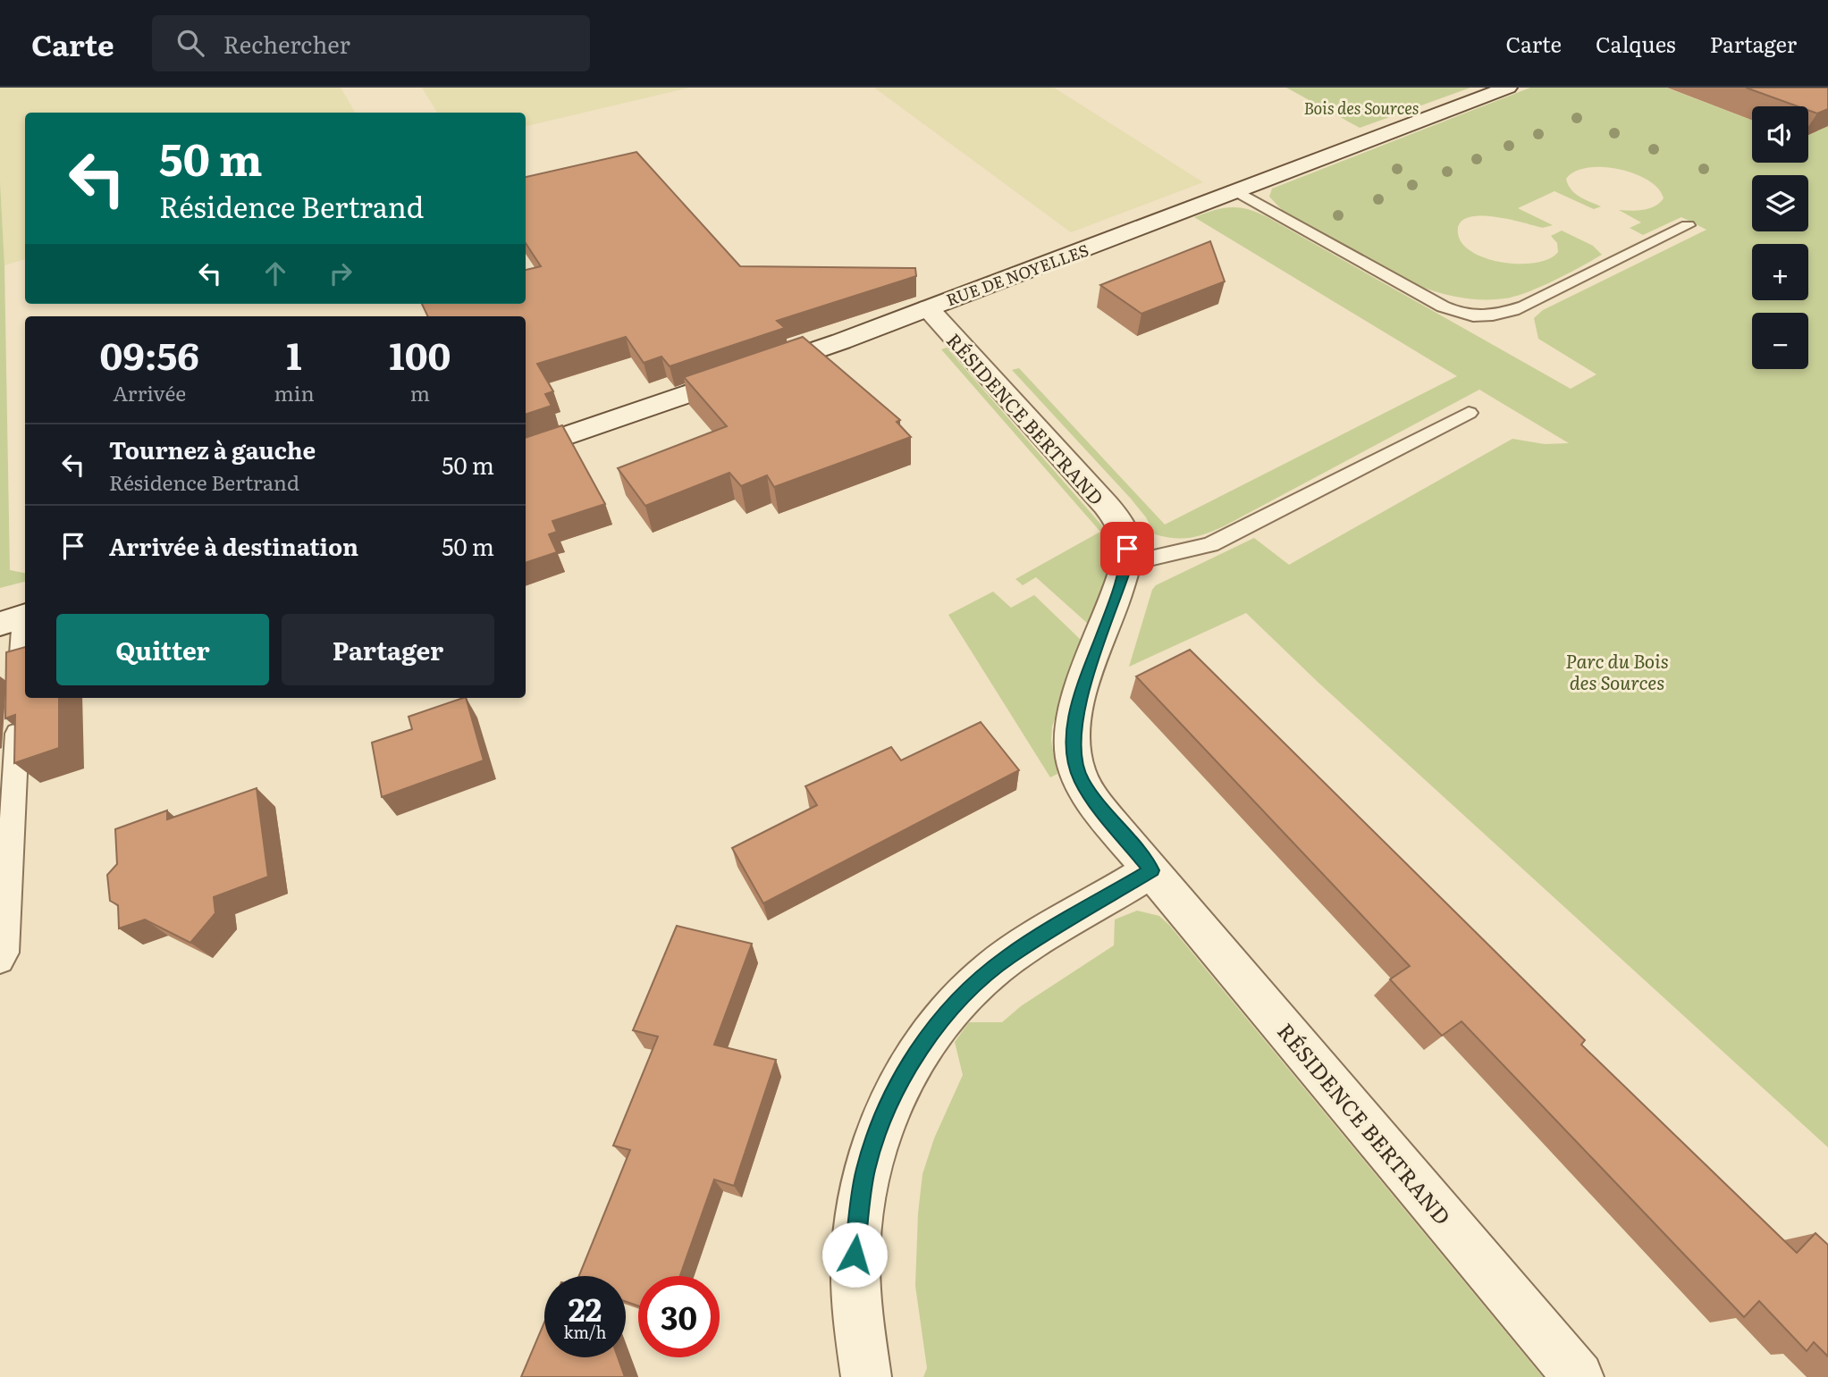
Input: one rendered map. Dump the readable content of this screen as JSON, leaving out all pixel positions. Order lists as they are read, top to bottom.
{
  "streets": {
    "street": ["RUE DE NOYELLES", "RÉSIDENCE BERTRAND"]
  },
  "crossings": [
    ["RUE DE NOYELLES", "RÉSIDENCE BERTRAND"]
  ],
  "parks": ["Bois des Sources", "Parc du Bois des Sources"],
  "page": {
    "header": "Carte",
    "search": "Rechercher",
    "nav": ["Carte", "Calques", "Partager"],
    "map_buttons": ["+", "−"],
    "turn": ["50 m", "Résidence Bertrand"],
    "eta": [
      "09:56",
      "Arrivée",
      "1",
      "min",
      "100",
      "m"
    ],
    "list": [
      {
        "name": "Tournez à gauche",
        "note": "Résidence Bertrand",
        "value": "50 m"
      },
      {
        "name": "Arrivée à destination",
        "value": "50 m"
      }
    ],
    "buttons": ["Quitter", "Partager"],
    "speed": "22 km/h",
    "limit": "30"
  }
}
